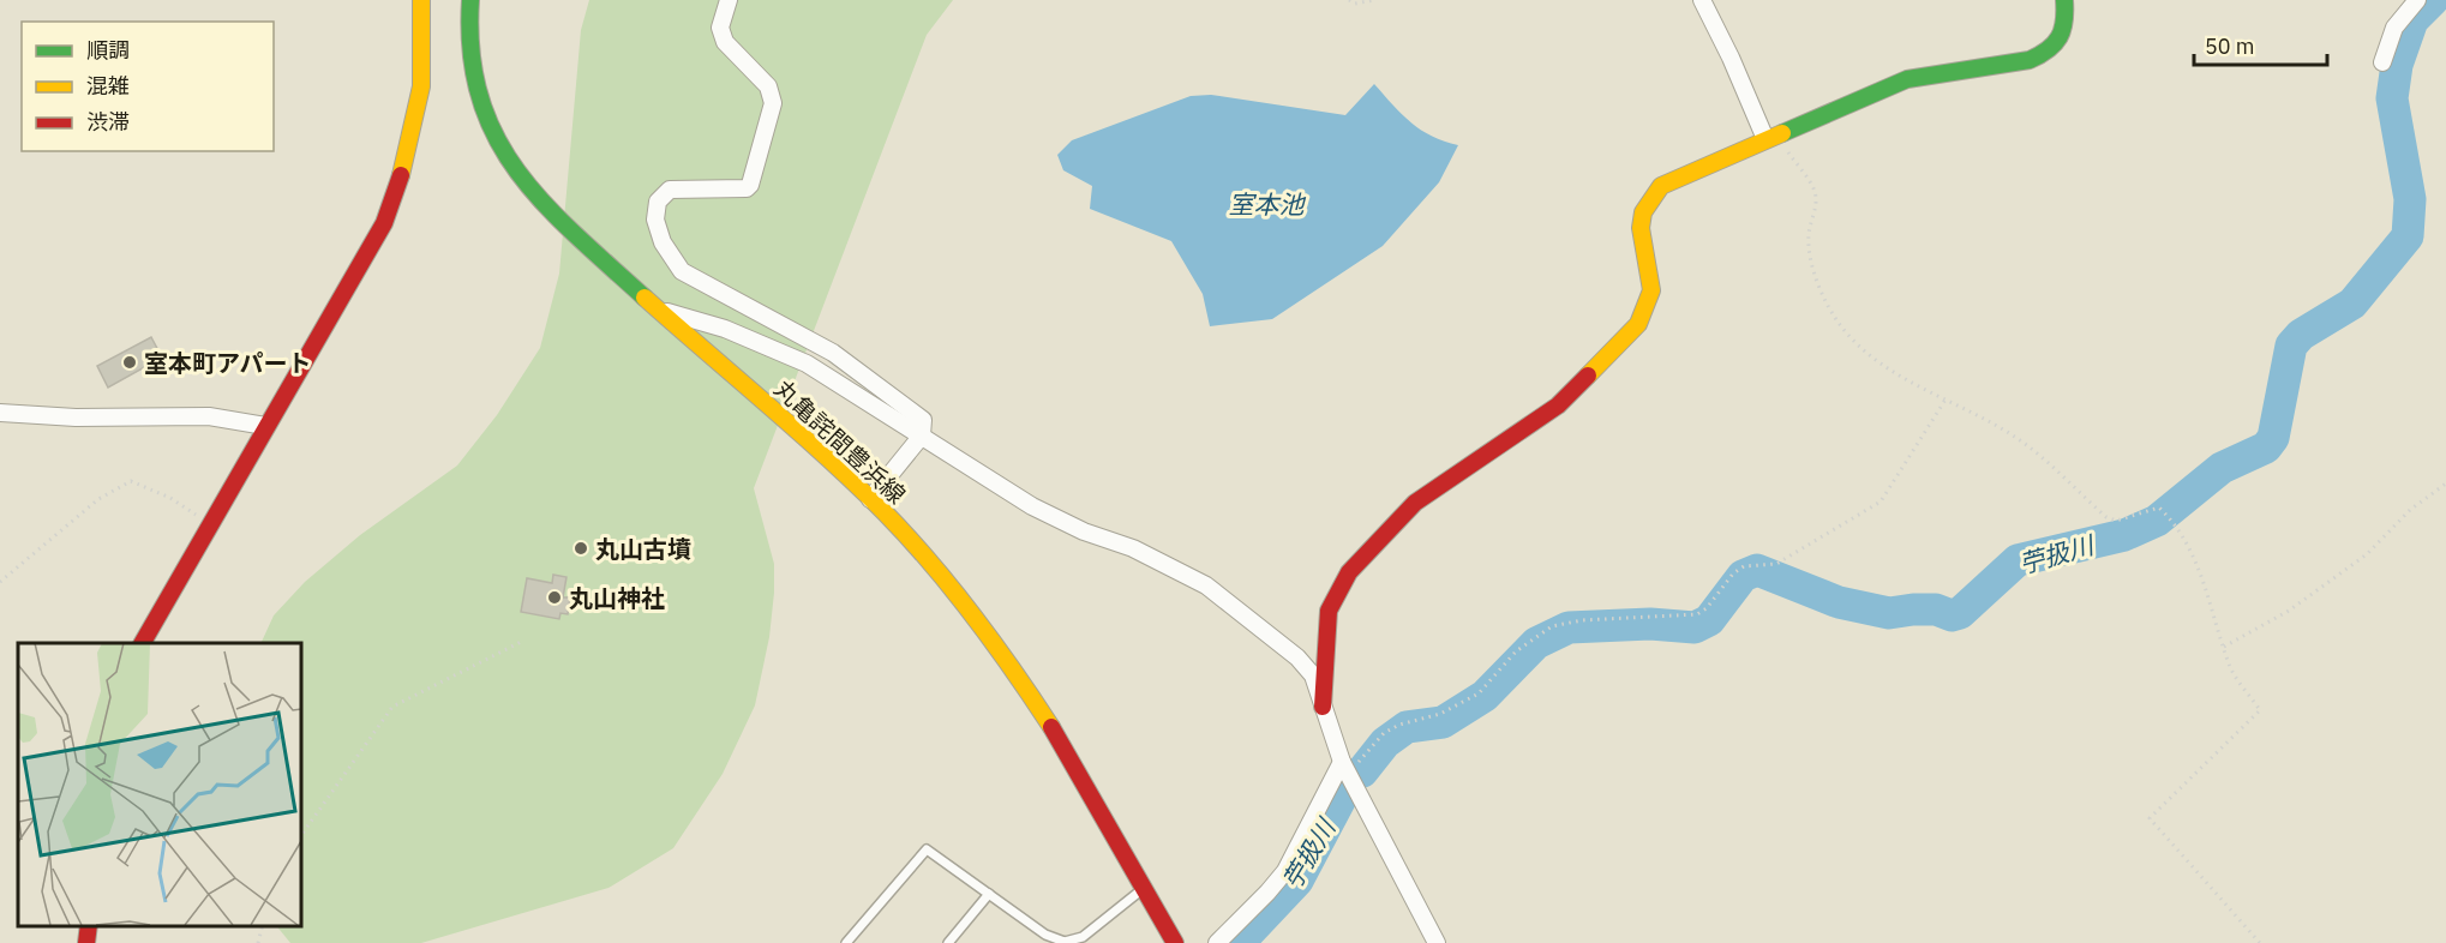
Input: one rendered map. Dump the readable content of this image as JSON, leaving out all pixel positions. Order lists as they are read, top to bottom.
{
  "streets": {
    "street": ["丸亀詫間豊浜線"]
  },
  "water": ["室本池", "苧扱川"],
  "places": ["室本町アパート", "丸山古墳", "丸山神社"],
  "legend": ["順調", "混雑", "渋滞"],
  "scale_bar": "50 m"
}
